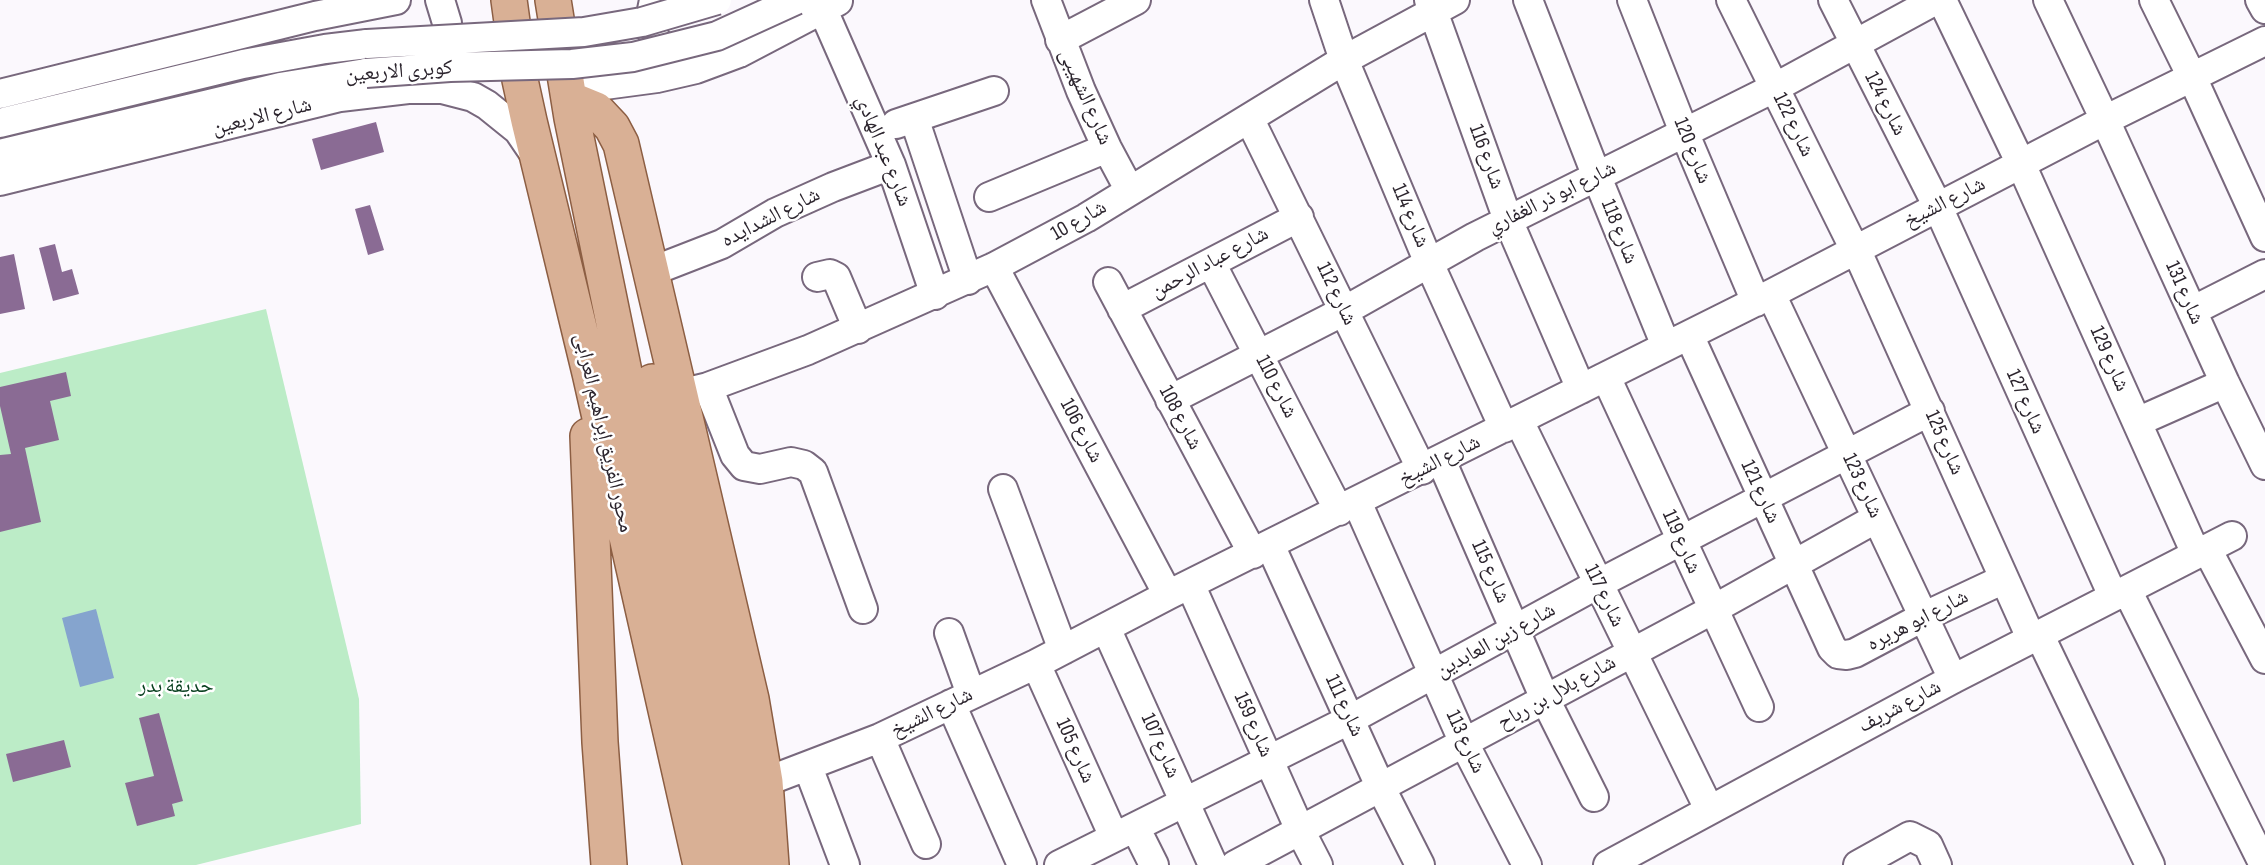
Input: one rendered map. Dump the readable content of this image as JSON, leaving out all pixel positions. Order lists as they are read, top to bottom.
{
  "streets": {
    "main road": ["محور الفريق إبراهيم العرابى"],
    "street": [
      "كوبرى الاربعين",
      "شارع الشهيبى",
      "شارع 124",
      "شارع الاربعين",
      "شارع 122",
      "شارع عبد الهادي",
      "شارع 120",
      "شارع 116",
      "شارع ابو ذر الغفاري",
      "شارع الشيخ",
      "شارع 114",
      "شارع الشدايده",
      "شارع 10",
      "شارع 118",
      "شارع عباد الرحمن",
      "شارع 131",
      "شارع 112",
      "شارع 129",
      "شارع 110",
      "شارع 127",
      "شارع 108",
      "شارع 106",
      "شارع 125",
      "شارع 123",
      "شارع 121",
      "شارع 119",
      "شارع 115",
      "شارع 117",
      "شارع ابو هريره",
      "شارع زين العابدين",
      "شارع بلال بن رباح",
      "شارع 111",
      "شارع شريف",
      "شارع 159",
      "شارع 113",
      "شارع 107",
      "شارع 105"
    ]
  },
  "crossings": [
    ["شارع الشهيبى", "شارع 10"],
    ["شارع 124", "شارع ابو ذر الغفاري"],
    ["شارع 124", "شارع الشيخ"],
    ["شارع 124", "شارع 127"],
    ["شارع الاربعين", "محور الفريق إبراهيم العرابى"],
    ["شارع 122", "شارع ابو ذر الغفاري"],
    ["شارع 122", "شارع الشيخ"],
    ["شارع 122", "شارع 125"],
    ["شارع عبد الهادي", "شارع الشدايده"],
    ["شارع عبد الهادي", "شارع 10"],
    ["شارع 120", "شارع ابو ذر الغفاري"],
    ["شارع 120", "شارع الشيخ"],
    ["شارع 120", "شارع 123"],
    ["شارع 116", "شارع ابو ذر الغفاري"],
    ["شارع 116", "شارع الشيخ"],
    ["شارع 116", "شارع 10"],
    ["شارع 116", "شارع 119"],
    ["شارع ابو ذر الغفاري", "شارع 114"],
    ["شارع ابو ذر الغفاري", "شارع 118"],
    ["شارع ابو ذر الغفاري", "شارع 112"],
    ["شارع ابو ذر الغفاري", "شارع 110"],
    ["شارع ابو ذر الغفاري", "شارع 108"],
    ["شارع الشيخ", "شارع 114"],
    ["شارع الشيخ", "شارع 118"],
    ["شارع الشيخ", "شارع 131"],
    ["شارع الشيخ", "شارع 112"],
    ["شارع الشيخ", "شارع 129"],
    ["شارع الشيخ", "شارع 110"],
    ["شارع الشيخ", "شارع 127"],
    ["شارع الشيخ", "شارع 108"],
    ["شارع الشيخ", "شارع 106"],
    ["شارع الشيخ", "شارع 125"],
    ["شارع الشيخ", "شارع 123"],
    ["شارع الشيخ", "شارع 121"],
    ["شارع الشيخ", "شارع 119"],
    ["شارع الشيخ", "شارع 115"],
    ["شارع الشيخ", "شارع 117"],
    ["شارع الشيخ", "شارع 111"],
    ["شارع الشيخ", "شارع 159"],
    ["شارع الشيخ", "شارع 113"],
    ["شارع الشيخ", "شارع 107"],
    ["شارع الشيخ", "شارع 105"],
    ["شارع 114", "شارع 10"],
    ["شارع 114", "شارع 117"],
    ["شارع 10", "شارع 112"],
    ["شارع 10", "شارع 106"],
    ["شارع 118", "شارع 121"],
    ["شارع عباد الرحمن", "شارع 112"],
    ["شارع عباد الرحمن", "شارع 110"],
    ["شارع عباد الرحمن", "شارع 108"],
    ["شارع 112", "شارع 115"],
    ["شارع 129", "شارع شريف"],
    ["شارع 110", "شارع 113"],
    ["شارع 127", "شارع شريف"],
    ["شارع 108", "شارع 111"],
    ["شارع 106", "شارع 159"],
    ["شارع 125", "شارع ابو هريره"],
    ["شارع 125", "شارع زين العابدين"],
    ["شارع 125", "شارع شريف"],
    ["شارع 123", "شارع ابو هريره"],
    ["شارع 123", "شارع زين العابدين"],
    ["شارع 123", "شارع بلال بن رباح"],
    ["شارع 123", "شارع شريف"],
    ["شارع 121", "شارع ابو هريره"],
    ["شارع 121", "شارع زين العابدين"],
    ["شارع 121", "شارع بلال بن رباح"],
    ["شارع 119", "شارع زين العابدين"],
    ["شارع 119", "شارع بلال بن رباح"],
    ["شارع 115", "شارع زين العابدين"],
    ["شارع 115", "شارع بلال بن رباح"],
    ["شارع 117", "شارع زين العابدين"],
    ["شارع 117", "شارع بلال بن رباح"],
    ["شارع 117", "شارع شريف"],
    ["شارع زين العابدين", "شارع 111"],
    ["شارع زين العابدين", "شارع 159"],
    ["شارع زين العابدين", "شارع 113"],
    ["شارع زين العابدين", "شارع 107"],
    ["شارع زين العابدين", "شارع 105"],
    ["شارع بلال بن رباح", "شارع 111"],
    ["شارع بلال بن رباح", "شارع 159"],
    ["شارع بلال بن رباح", "شارع 113"]
  ],
  "parks": ["حديقة بدر"]
}
